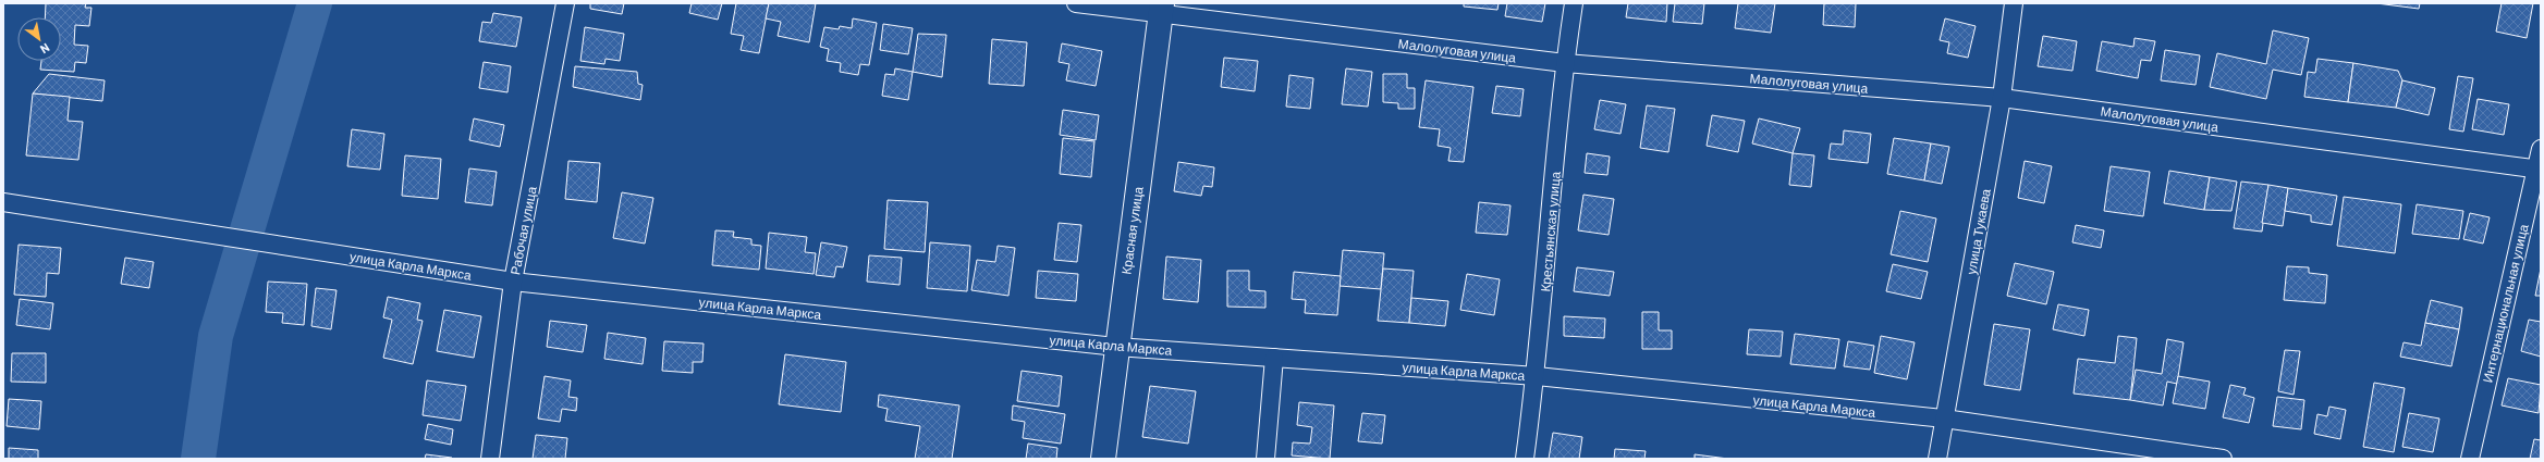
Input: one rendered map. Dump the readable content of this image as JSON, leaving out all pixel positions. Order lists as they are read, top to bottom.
{
  "streets": {
    "street": [
      "Малолуговая улица",
      "Рабочая улица",
      "Красная улица",
      "Крестьянская улица",
      "улица Тукаева",
      "улица Карла Маркса",
      "Интернациональная улица"
    ]
  },
  "crossings": [
    ["Малолуговая улица", "Красная улица"],
    ["Малолуговая улица", "Крестьянская улица"],
    ["Малолуговая улица", "улица Тукаева"],
    ["Малолуговая улица", "Интернациональная улица"],
    ["Рабочая улица", "улица Карла Маркса"],
    ["Красная улица", "улица Карла Маркса"],
    ["Крестьянская улица", "улица Карла Маркса"],
    ["улица Тукаева", "улица Карла Маркса"]
  ],
  "north": "bottom right"
}
